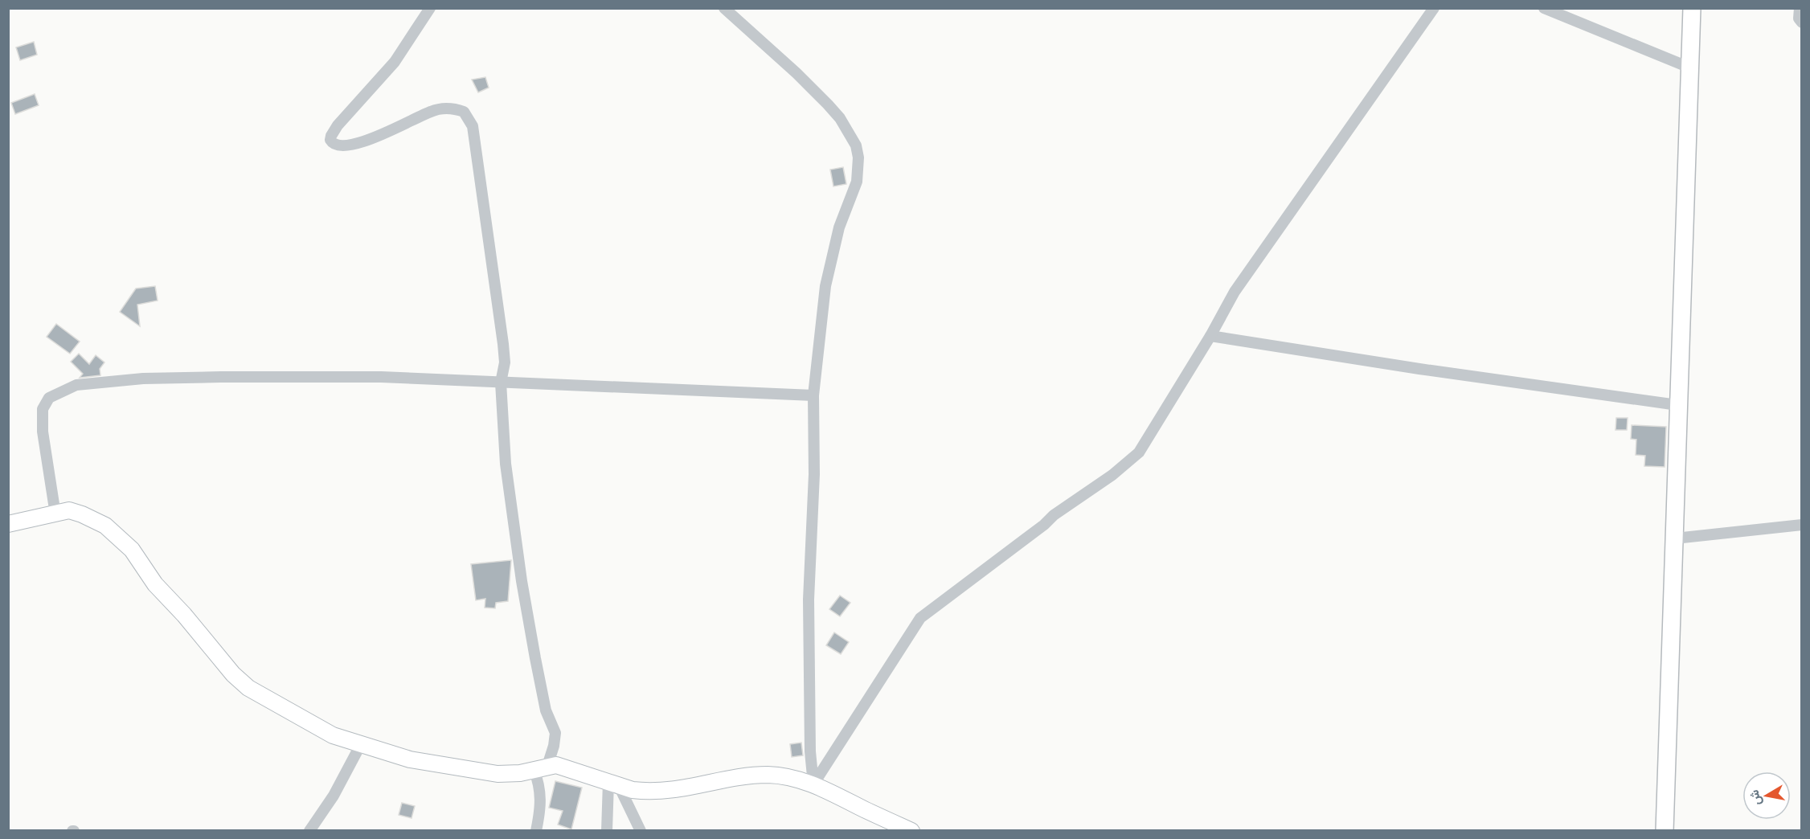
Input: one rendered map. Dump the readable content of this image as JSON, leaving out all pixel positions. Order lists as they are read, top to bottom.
{
  "north": "left"
}
